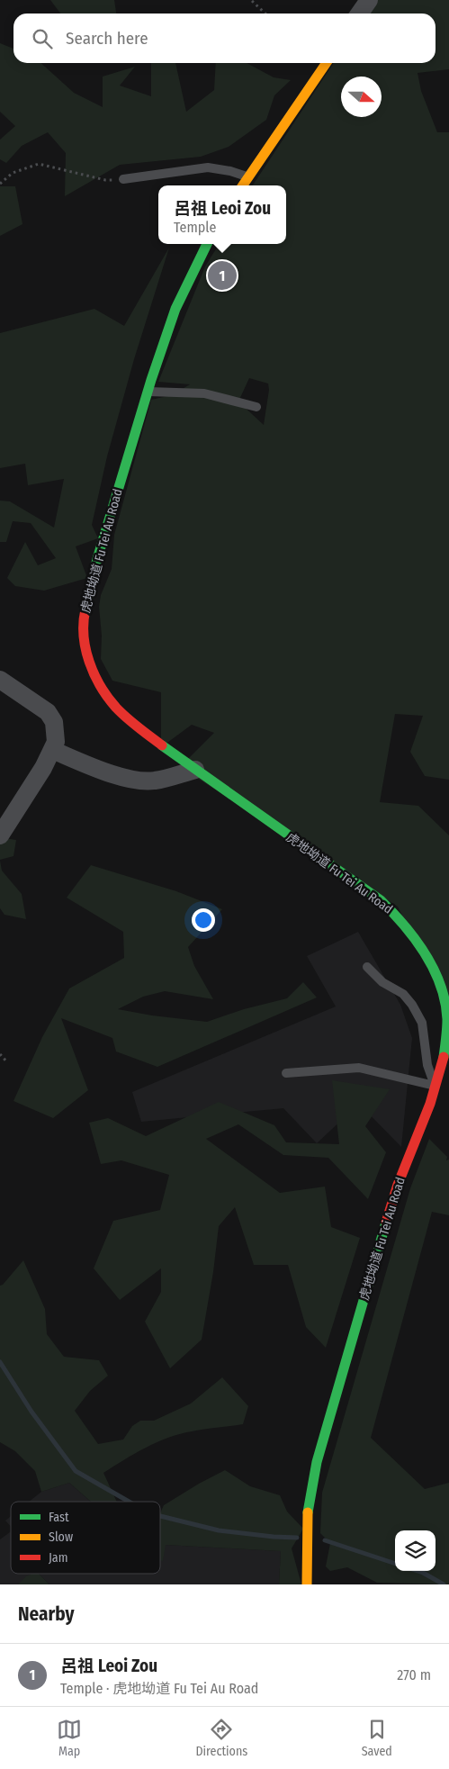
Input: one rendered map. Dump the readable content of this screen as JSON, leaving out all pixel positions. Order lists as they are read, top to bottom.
{
  "streets": {
    "street": ["虎地坳道 Fu Tei Au Road"]
  },
  "legend": ["Fast", "Slow", "Jam"],
  "north": "right",
  "page": {
    "search": "Search here",
    "popup": ["呂祖 Leoi Zou", "Temple"],
    "pins": "1",
    "heading": "Nearby",
    "list": [
      {
        "mark": "1",
        "name": "呂祖 Leoi Zou",
        "note": "Temple · 虎地坳道 Fu Tei Au Road",
        "value": "270 m"
      }
    ],
    "nav": ["Map", "Directions", "Saved"]
  }
}
